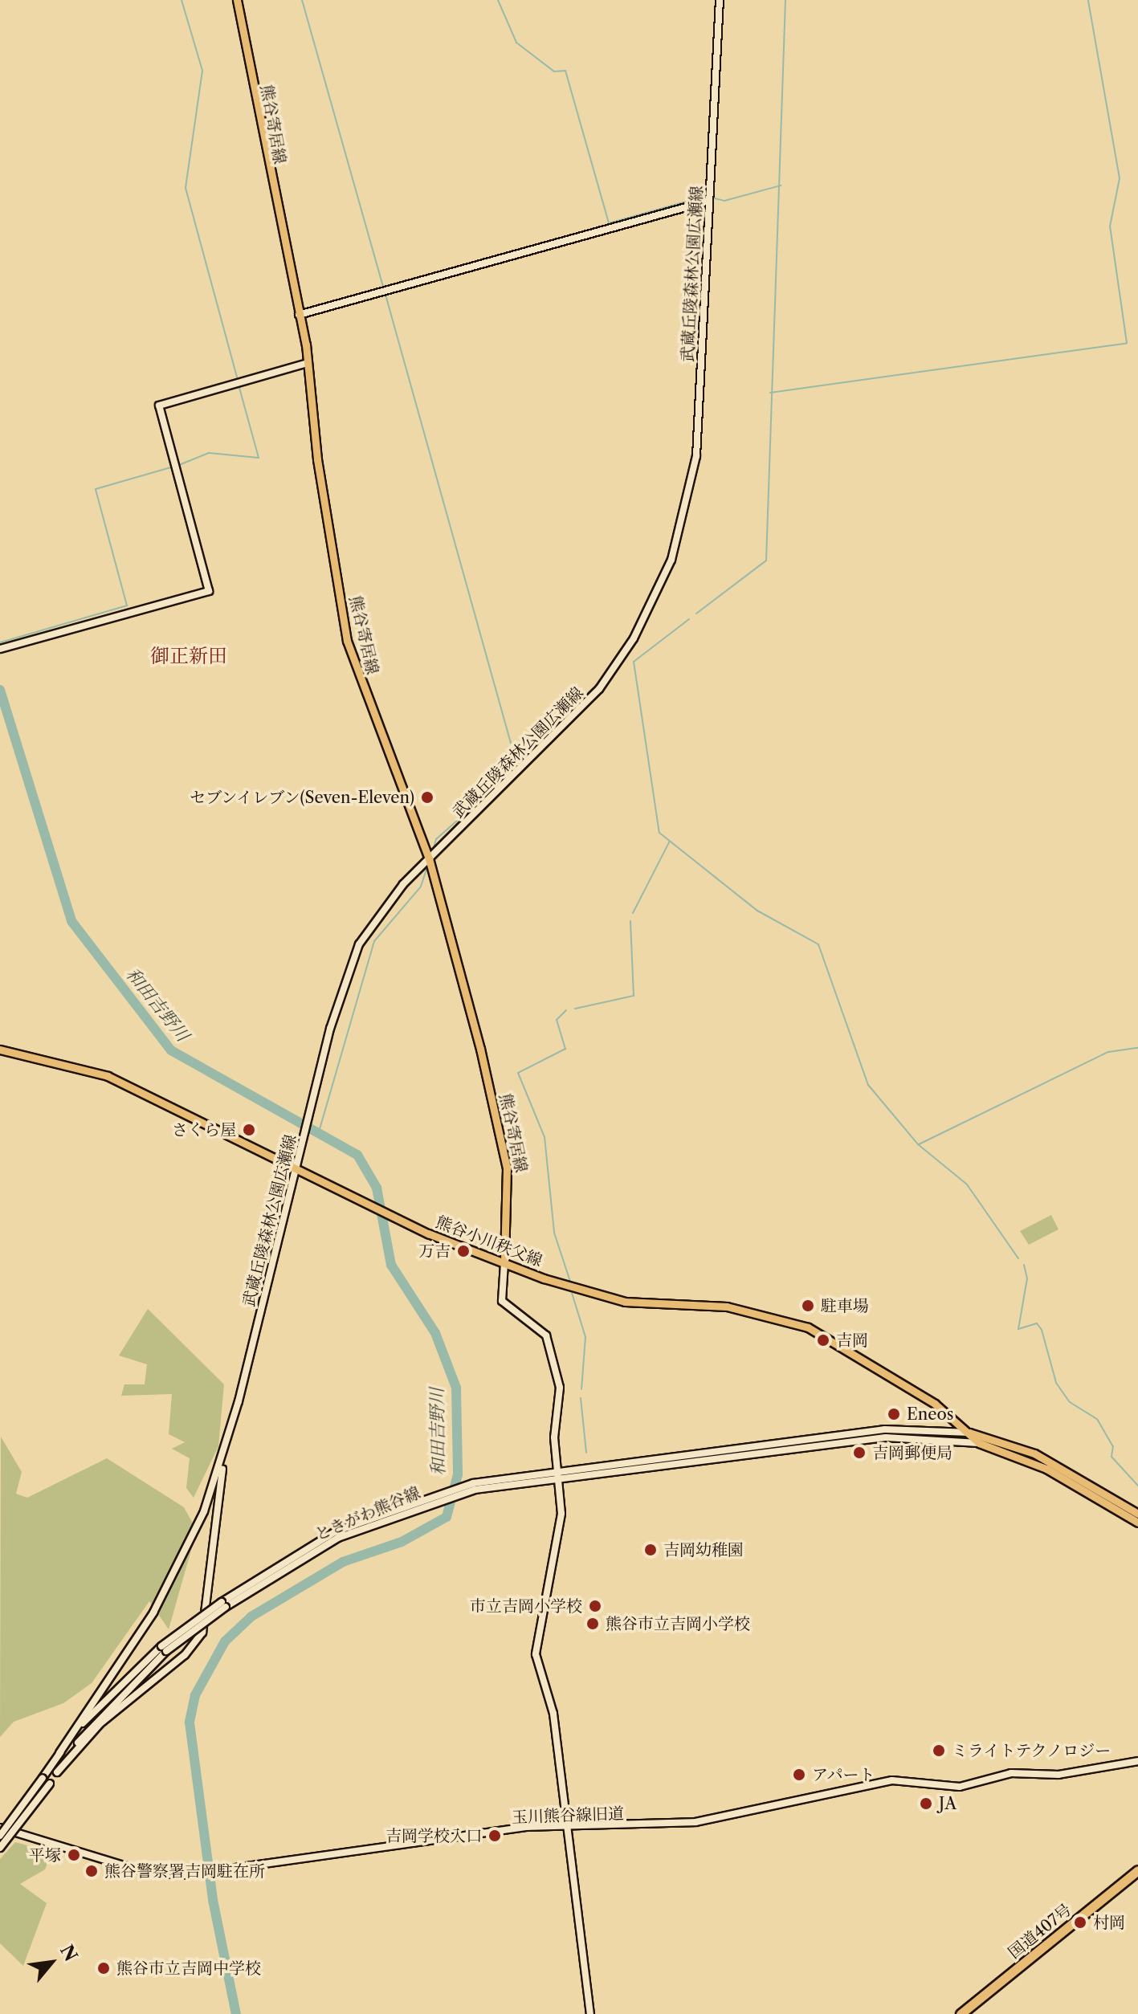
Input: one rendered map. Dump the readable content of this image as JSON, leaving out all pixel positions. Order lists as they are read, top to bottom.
{
  "streets": {
    "highway": ["国道407号"],
    "main road": [
      "熊谷寄居線",
      "武蔵丘陵森林公園広瀬線",
      "熊谷小川秩父線",
      "ときがわ熊谷線",
      "玉川熊谷線旧道"
    ]
  },
  "crossings": [
    ["熊谷寄居線", "武蔵丘陵森林公園広瀬線"],
    ["熊谷寄居線", "熊谷小川秩父線"],
    ["武蔵丘陵森林公園広瀬線", "熊谷小川秩父線"],
    ["武蔵丘陵森林公園広瀬線", "ときがわ熊谷線"],
    ["熊谷小川秩父線", "ときがわ熊谷線"]
  ],
  "districts": ["御正新田"],
  "water": ["和田吉野川"],
  "places": [
    "セブンイレブン(Seven-Eleven)",
    "さくら屋",
    "万吉",
    "駐車場",
    "吉岡",
    "Eneos",
    "吉岡郵便局",
    "吉岡幼稚園",
    "市立吉岡小学校",
    "熊谷市立吉岡小学校",
    "ミライトテクノロジー",
    "アパート",
    "JA",
    "吉岡学校入口",
    "平塚",
    "熊谷警察署吉岡駐在所",
    "村岡",
    "熊谷市立吉岡中学校"
  ],
  "north": "top right"
}
